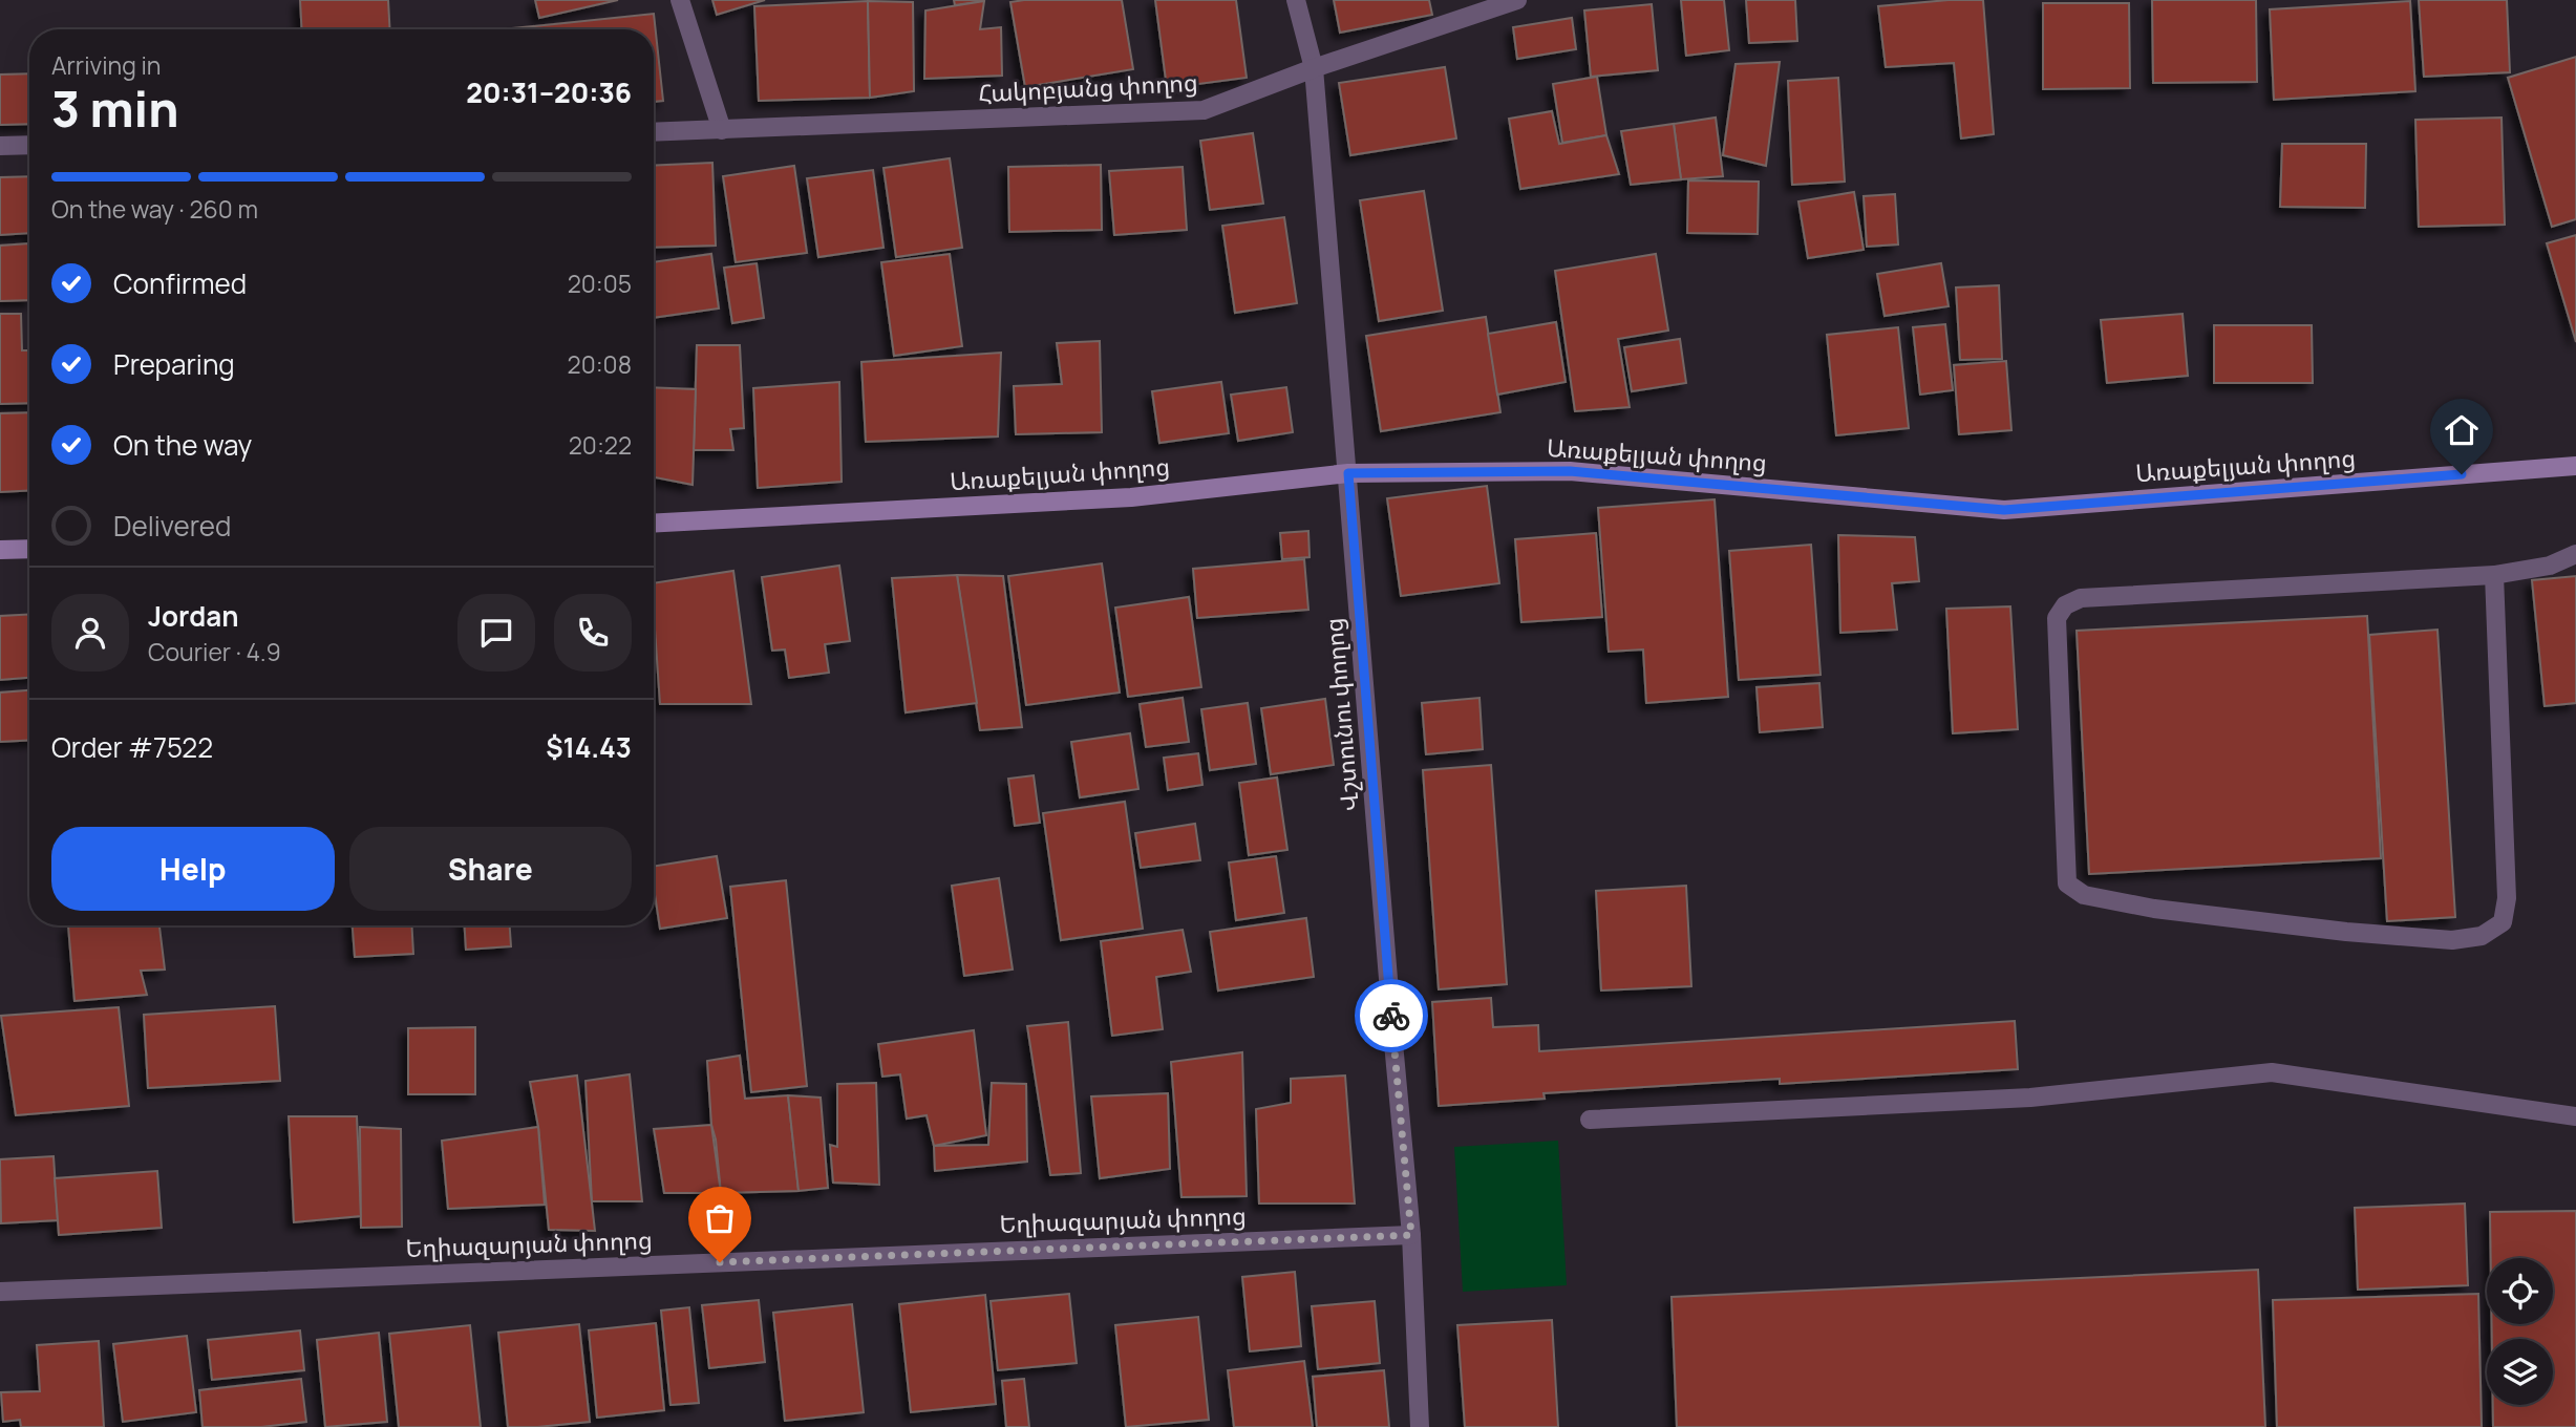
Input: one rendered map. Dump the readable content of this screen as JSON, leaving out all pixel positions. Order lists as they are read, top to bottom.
{
  "streets": {
    "street": [
      "Հակոբյանց փողոց",
      "Առաքելյան փողոց",
      "Վշտունու փողոց",
      "Եղիազարյան փողոց"
    ]
  },
  "crossings": [
    ["Հակոբյանց փողոց", "Վշտունու փողոց"],
    ["Առաքելյան փողոց", "Վշտունու փողոց"],
    ["Վշտունու փողոց", "Եղիազարյան փողոց"]
  ],
  "page": {
    "heading": ["3 min", "Arriving in", "20:31–20:36"],
    "panel": [
      "Jordan",
      "Courier · 4.9",
      "Order #7522",
      "$14.43"
    ],
    "bar": "On the way · 260 m",
    "list": [
      ["Confirmed", "20:05"],
      ["Preparing", "20:08"],
      ["On the way", "20:22"],
      "Delivered"
    ],
    "buttons": ["Help", "Share"]
  }
}
